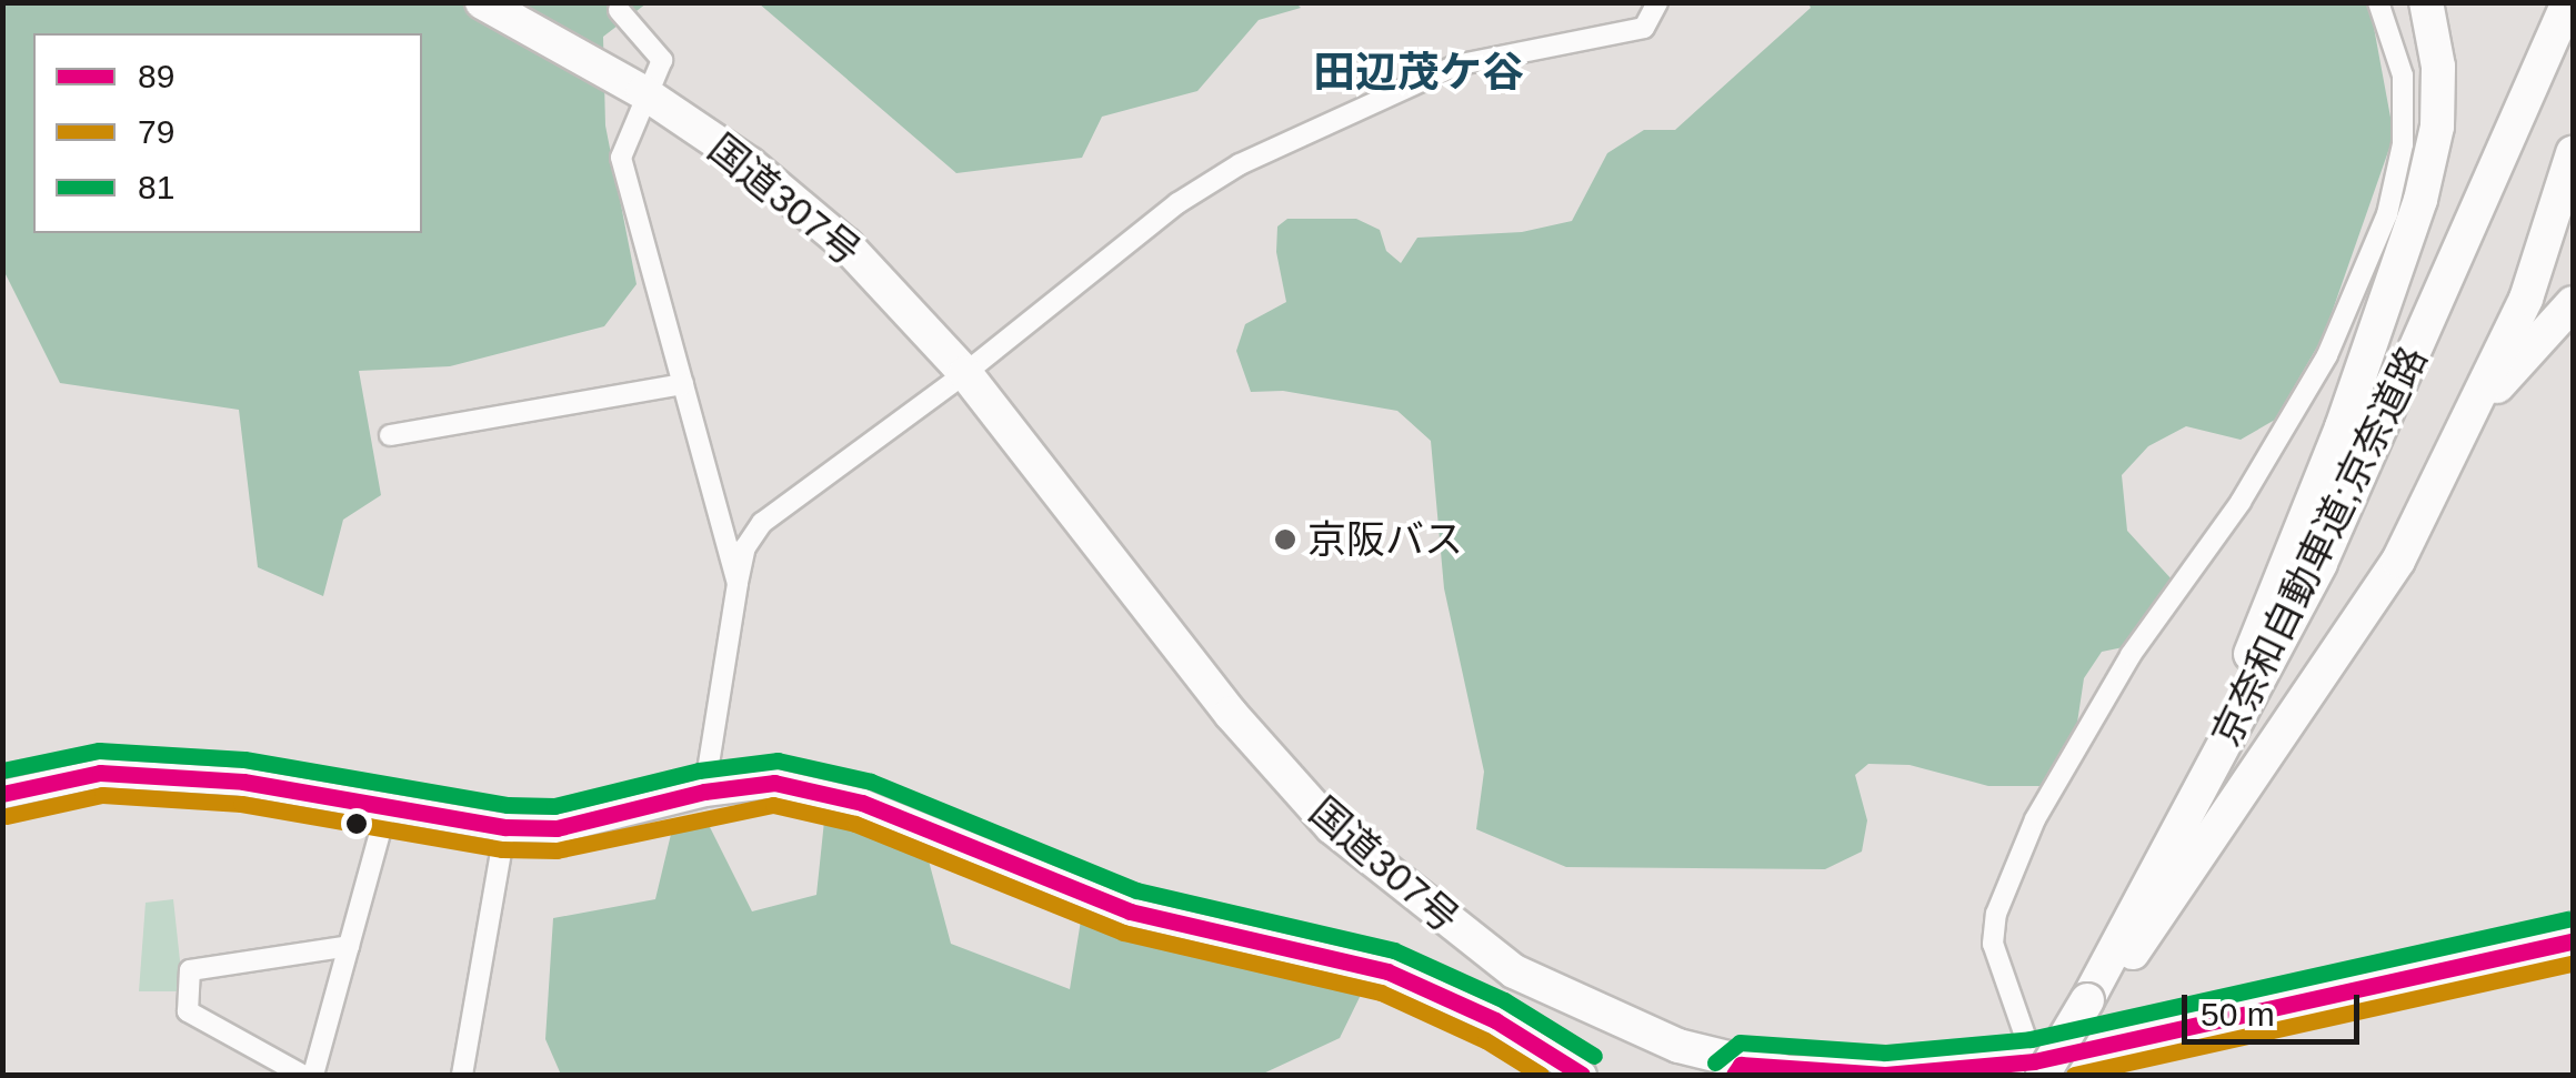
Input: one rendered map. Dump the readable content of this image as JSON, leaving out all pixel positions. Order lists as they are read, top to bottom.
{
  "streets": {
    "highway": ["国道307号", "京奈和自動車道;京奈道路"]
  },
  "crossings": [
    ["国道307号", "京奈和自動車道;京奈道路"]
  ],
  "districts": ["田辺茂ケ谷"],
  "places": ["京阪バス"],
  "lines": ["transit line 81", "transit line 89", "transit line 79"],
  "legend": ["89", "79", "81"],
  "scale_bar": "50 m"
}
